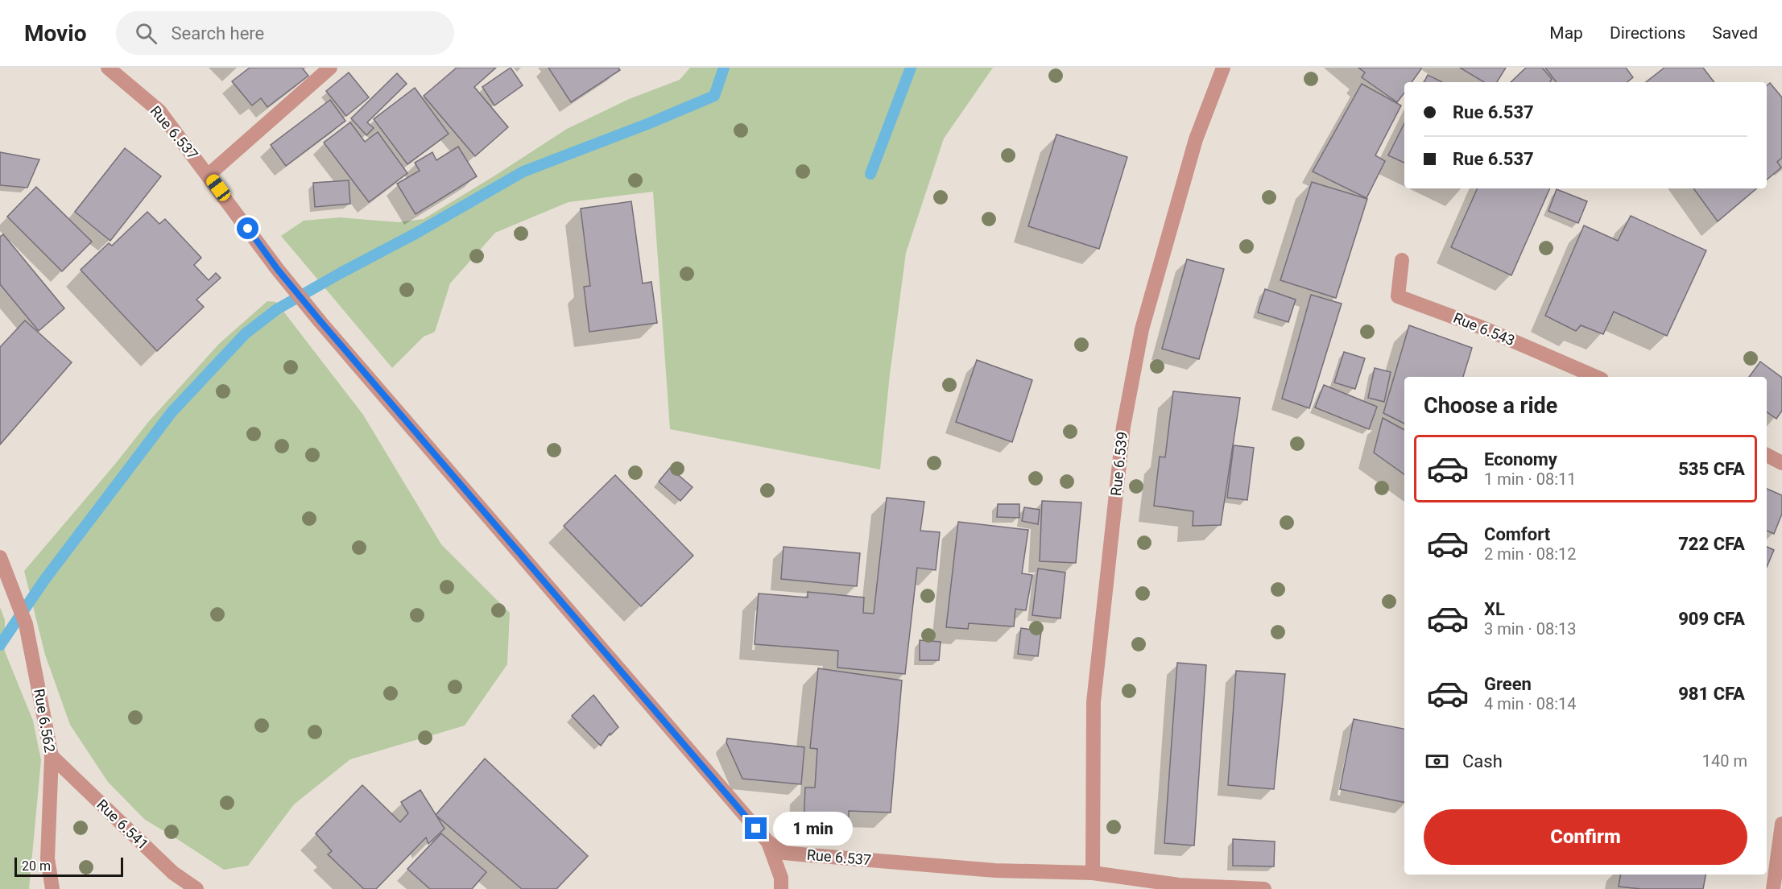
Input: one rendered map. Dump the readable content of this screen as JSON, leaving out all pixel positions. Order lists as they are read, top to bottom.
{
  "streets": {
    "street": [
      "Rue 6.537",
      "Rue 6.543",
      "Rue 6.539",
      "Rue 6.562",
      "Rue 6.541"
    ]
  },
  "crossings": [
    ["Rue 6.537", "Rue 6.539"],
    ["Rue 6.562", "Rue 6.541"]
  ],
  "scale_bar": "20 m",
  "page": {
    "header": "Movio",
    "search": "Search here",
    "nav": ["Map", "Directions", "Saved"],
    "banner": ["Rue 6.537", "Rue 6.537"],
    "heading": "Choose a ride",
    "list": [
      {
        "name": "Economy",
        "note": "1 min · 08:11",
        "value": "535 CFA"
      },
      {
        "name": "Comfort",
        "note": "2 min · 08:12",
        "value": "722 CFA"
      },
      {
        "name": "XL",
        "note": "3 min · 08:13",
        "value": "909 CFA"
      },
      {
        "name": "Green",
        "note": "4 min · 08:14",
        "value": "981 CFA"
      }
    ],
    "pay": ["Cash", "140 m"],
    "buttons": "Confirm",
    "bubble": "1 min",
    "scale": "20 m"
  }
}
